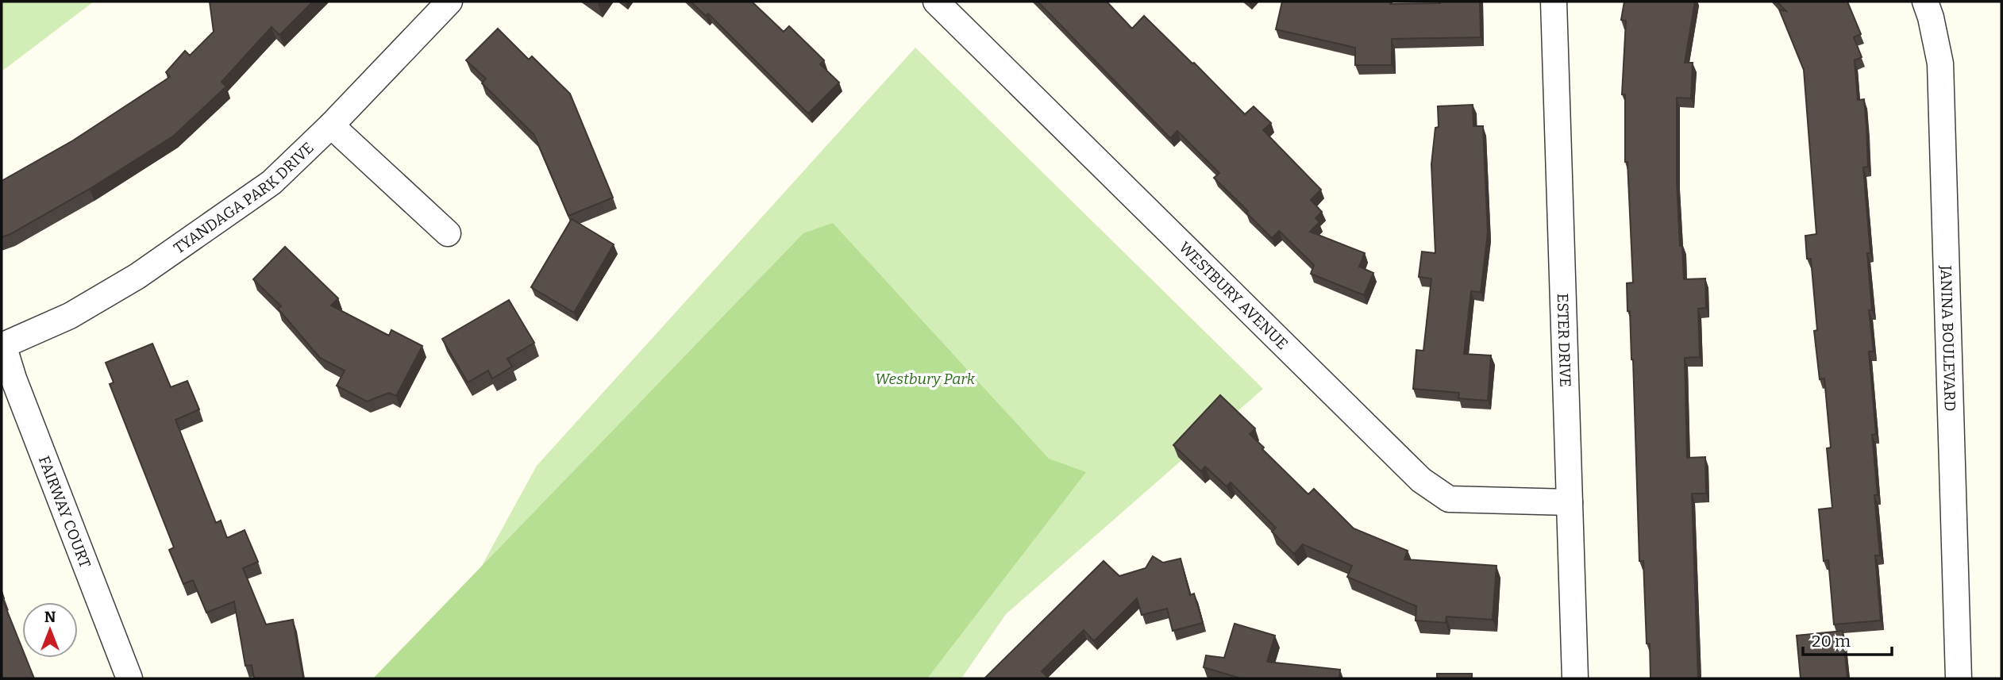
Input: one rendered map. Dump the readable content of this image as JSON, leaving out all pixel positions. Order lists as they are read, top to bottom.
{
  "streets": {
    "street": [
      "TYANDAGA PARK DRIVE",
      "WESTBURY AVENUE",
      "JANINA BOULEVARD",
      "ESTER DRIVE",
      "FAIRWAY COURT"
    ]
  },
  "crossings": [
    ["TYANDAGA PARK DRIVE", "FAIRWAY COURT"],
    ["WESTBURY AVENUE", "ESTER DRIVE"]
  ],
  "parks": ["Westbury Park"],
  "scale_bar": "20 m",
  "north": "top"
}
